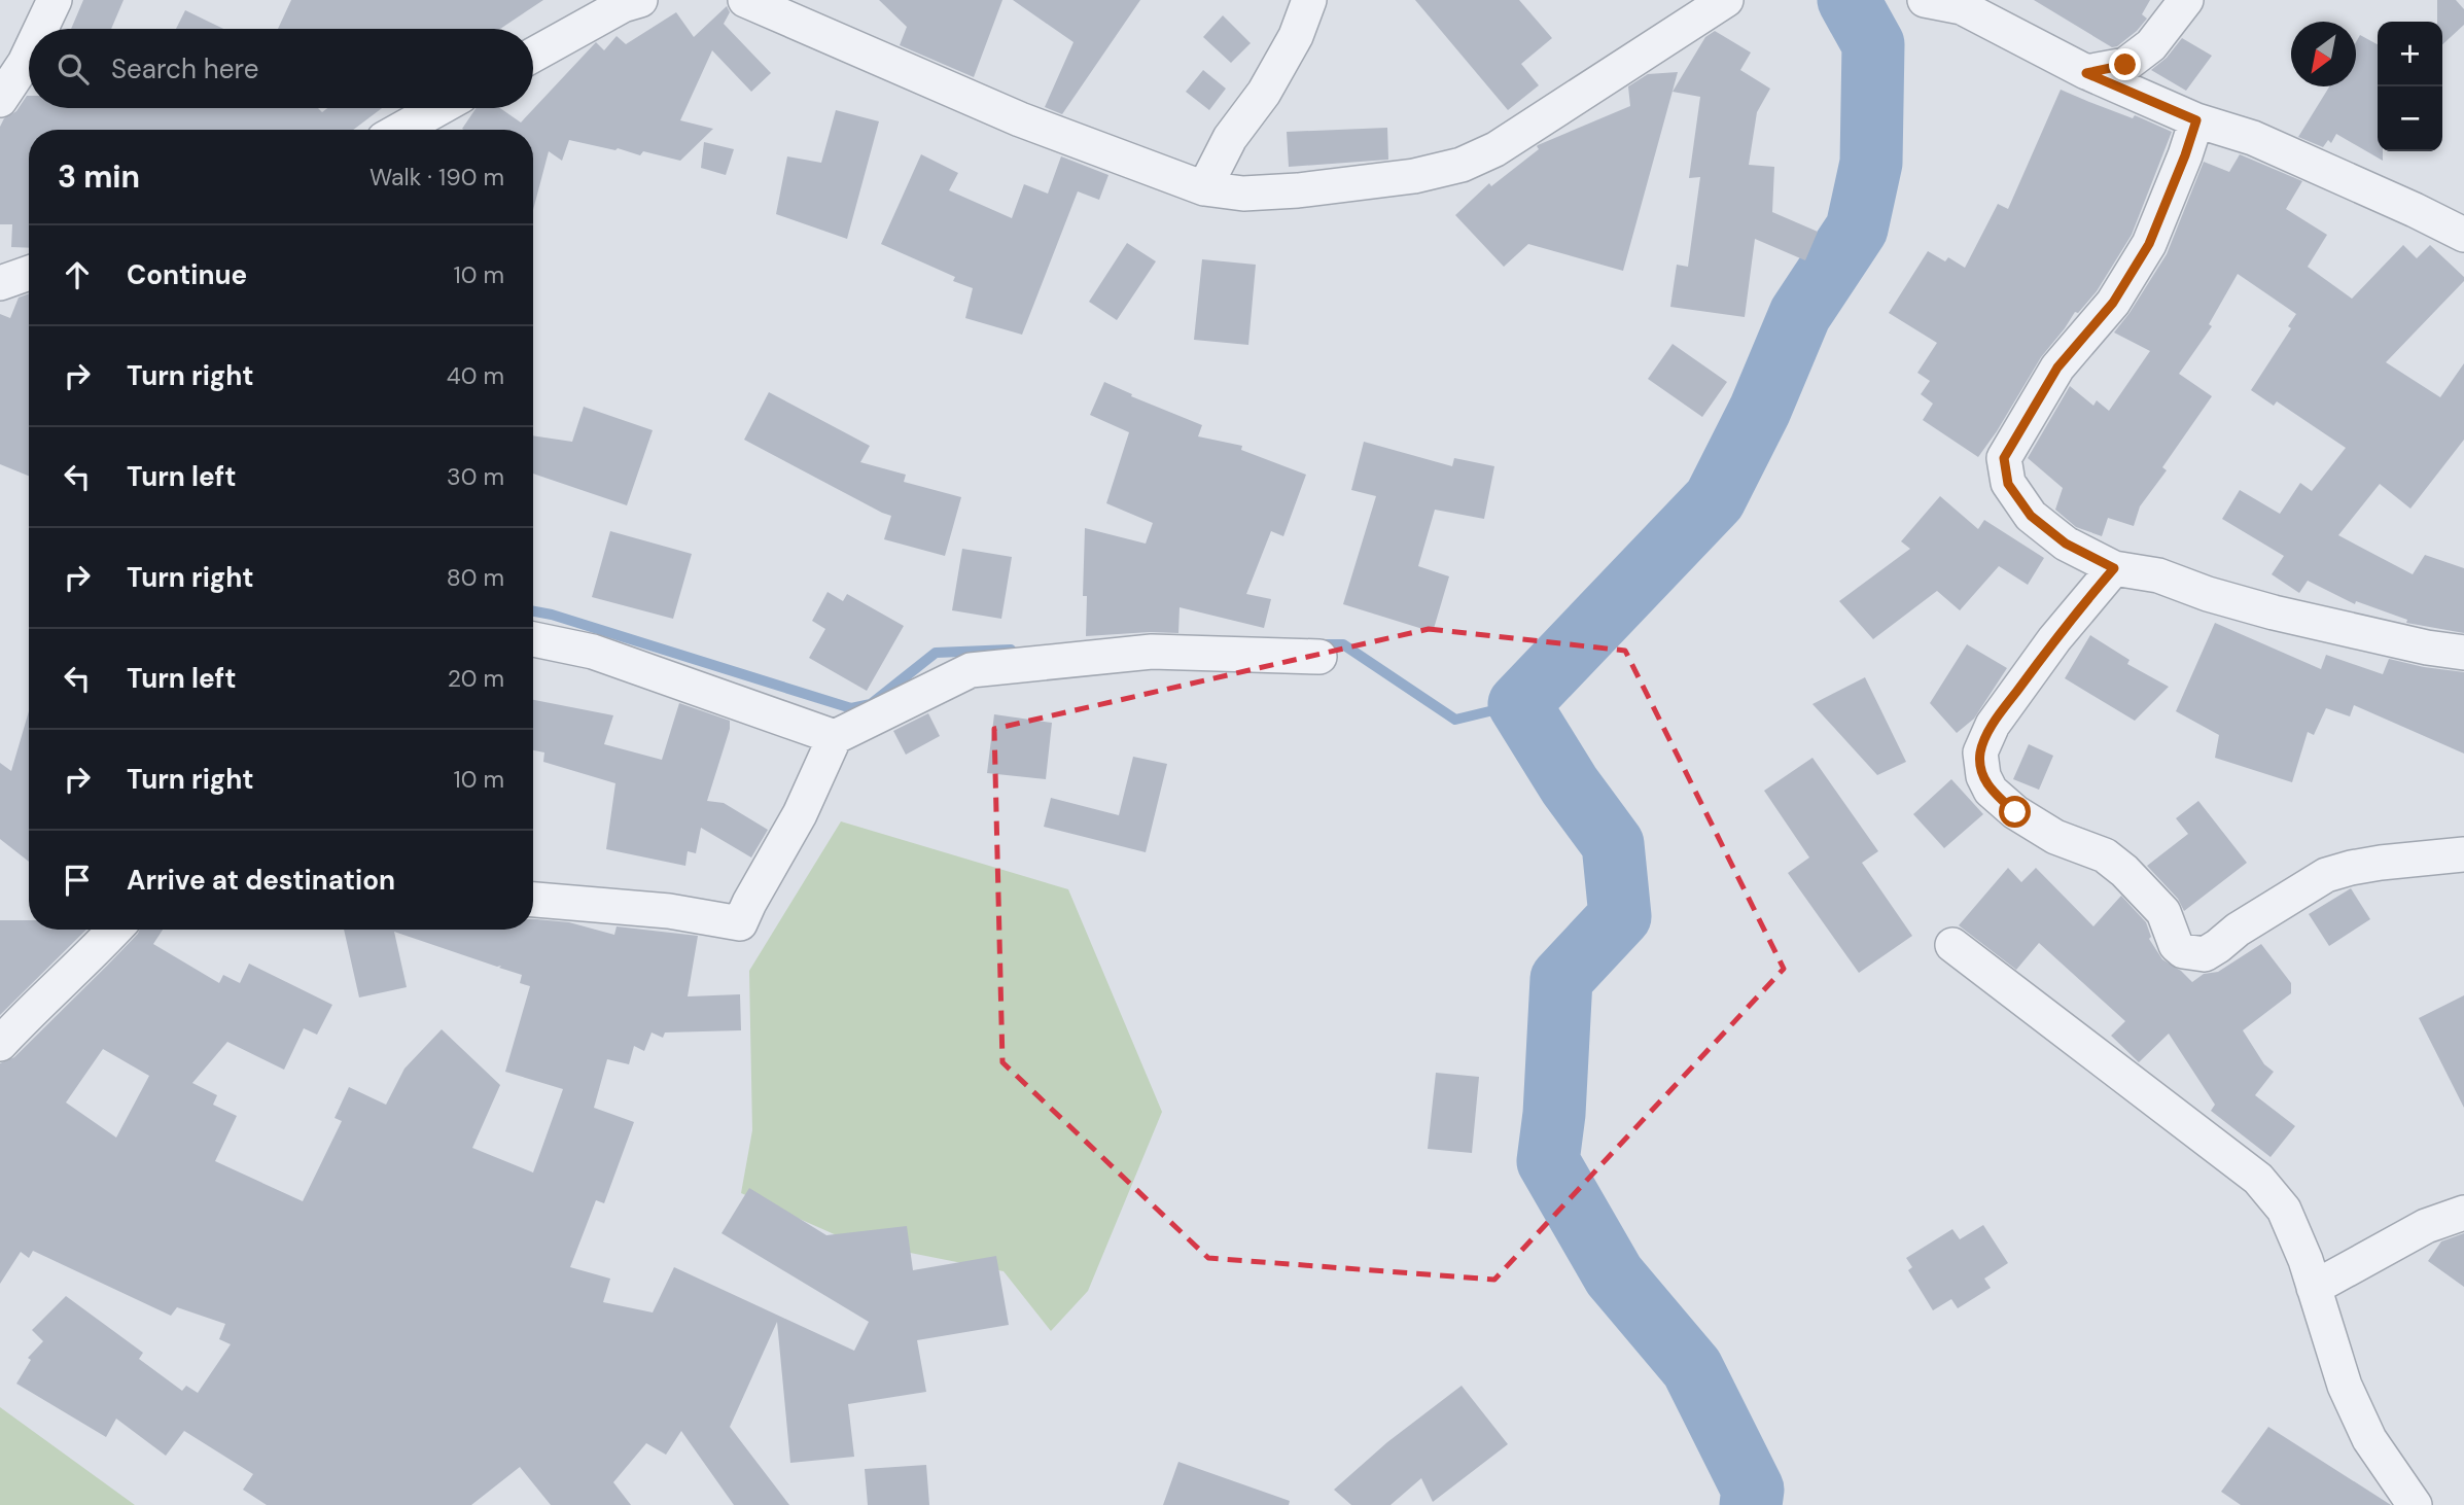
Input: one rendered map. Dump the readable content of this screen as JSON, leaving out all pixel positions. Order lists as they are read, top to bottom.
{
  "north": "bottom left",
  "page": {
    "map_buttons": ["+", "−"],
    "search": "Search here",
    "heading": ["3 min", "Walk · 190 m"],
    "list": [
      ["Continue", "10 m"],
      ["Turn right", "40 m"],
      ["Turn left", "30 m"],
      ["Turn right", "80 m"],
      ["Turn left", "20 m"],
      ["Turn right", "10 m"],
      "Arrive at destination"
    ]
  }
}
